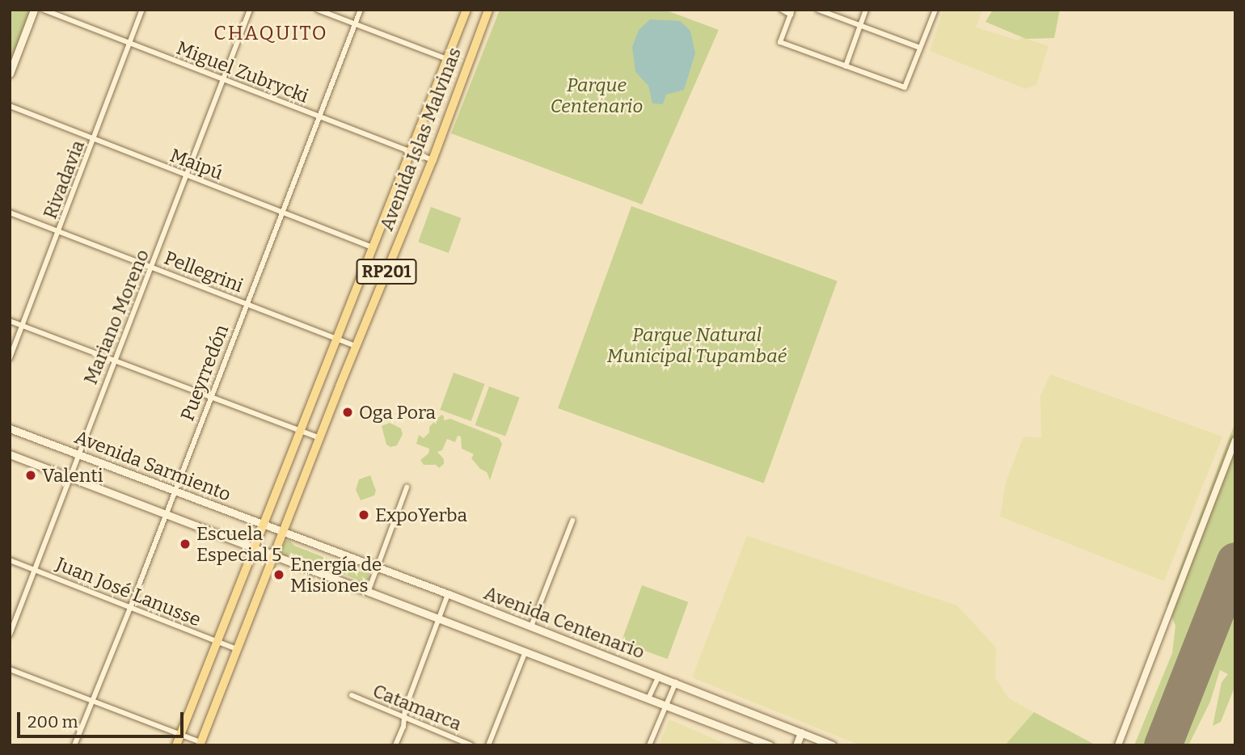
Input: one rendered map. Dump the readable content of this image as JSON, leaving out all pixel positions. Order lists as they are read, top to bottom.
{
  "streets": {
    "main road": [
      "Avenida Islas Malvinas",
      "RP201",
      "Avenida Sarmiento",
      "Avenida Centenario"
    ],
    "street": [
      "Miguel Zubrycki",
      "Maipú",
      "Rivadavia",
      "Pellegrini",
      "Mariano Moreno",
      "Pueyrredón",
      "Juan José Lanusse",
      "Catamarca"
    ]
  },
  "crossings": [
    ["Miguel Zubrycki", "Avenida Islas Malvinas"],
    ["Miguel Zubrycki", "Rivadavia"],
    ["Miguel Zubrycki", "Mariano Moreno"],
    ["Miguel Zubrycki", "Pueyrredón"],
    ["Avenida Islas Malvinas", "Maipú"],
    ["Avenida Islas Malvinas", "Pellegrini"],
    ["Avenida Islas Malvinas", "RP201"],
    ["Avenida Islas Malvinas", "Avenida Sarmiento"],
    ["Avenida Islas Malvinas", "Avenida Centenario"],
    ["Maipú", "Rivadavia"],
    ["Maipú", "Mariano Moreno"],
    ["Maipú", "Pueyrredón"],
    ["Rivadavia", "Pellegrini"],
    ["Pellegrini", "Mariano Moreno"],
    ["Pellegrini", "Pueyrredón"],
    ["RP201", "Avenida Sarmiento"],
    ["RP201", "Juan José Lanusse"],
    ["RP201", "Avenida Centenario"],
    ["Mariano Moreno", "Avenida Sarmiento"],
    ["Mariano Moreno", "Juan José Lanusse"],
    ["Pueyrredón", "Avenida Sarmiento"],
    ["Pueyrredón", "Juan José Lanusse"],
    ["Avenida Sarmiento", "Avenida Centenario"]
  ],
  "districts": ["CHAQUITO"],
  "parks": ["Parque Centenario", "Parque Natural Municipal Tupambaé"],
  "places": [
    "Oga Pora",
    "Valenti",
    "ExpoYerba",
    "Escuela Especial 5",
    "Energía de Misiones"
  ],
  "scale_bar": "200 m"
}
